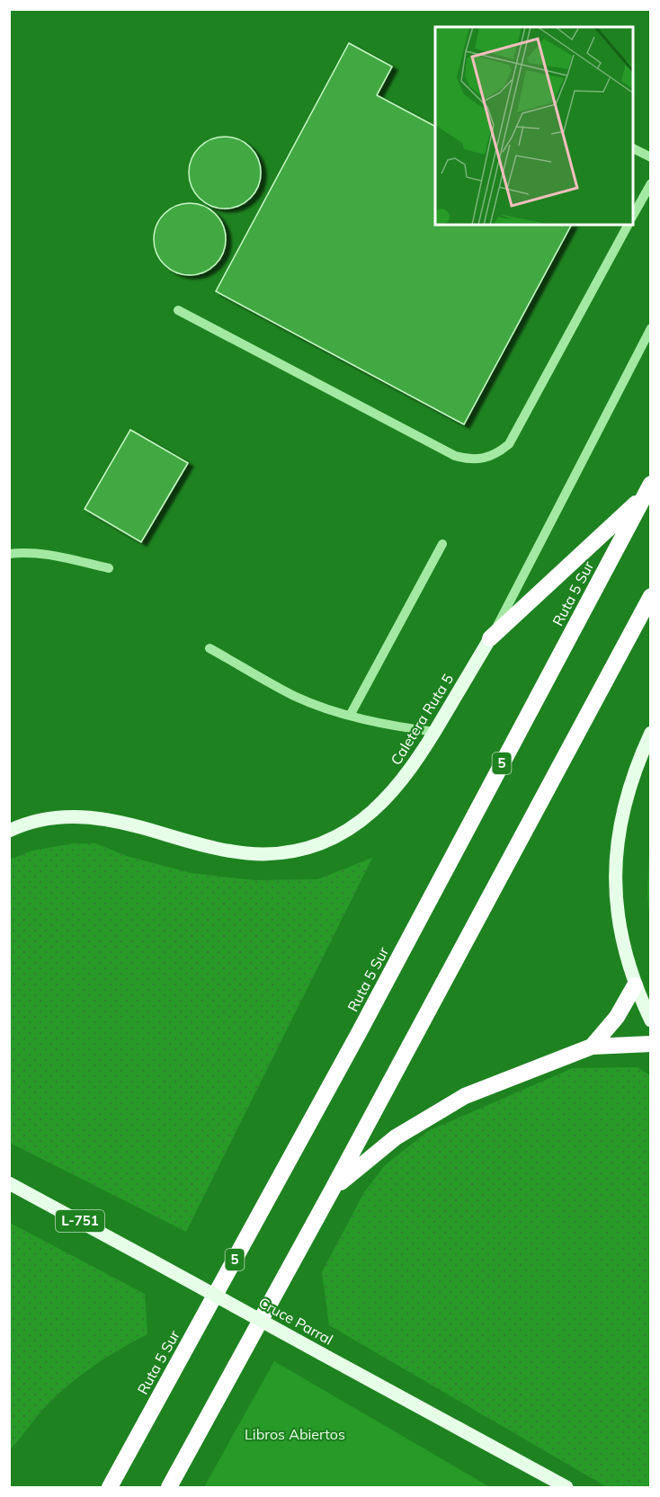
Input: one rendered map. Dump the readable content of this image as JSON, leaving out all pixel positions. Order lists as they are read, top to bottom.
{
  "streets": {
    "highway": ["Ruta 5 Sur", "5"],
    "main road": ["Caletera Ruta 5", "L-751", "Cruce Parral"]
  },
  "parks": ["Libros Abiertos"]
}
